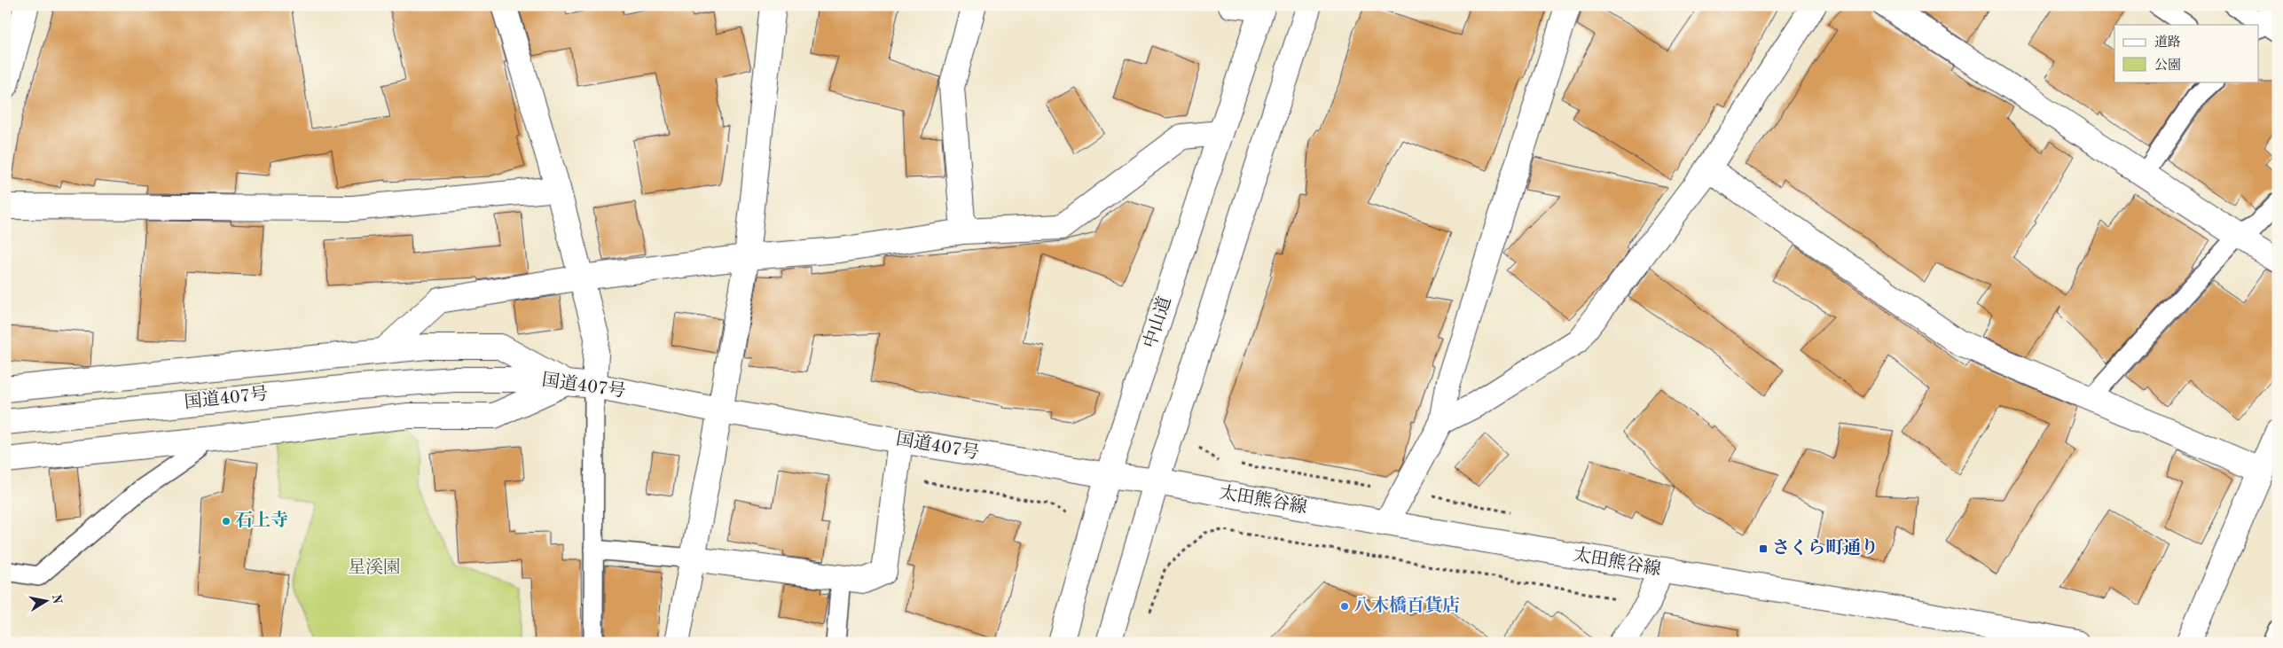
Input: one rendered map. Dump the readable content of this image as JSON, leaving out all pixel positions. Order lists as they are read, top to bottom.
{
  "streets": {
    "main road": ["中山道", "国道407号", "太田熊谷線"]
  },
  "crossings": [
    ["中山道", "国道407号"],
    ["国道407号", "太田熊谷線"]
  ],
  "parks": ["星溪園"],
  "places": {
    "other": ["石上寺", "八木橋百貨店"],
    "transit": ["さくら町通り"]
  },
  "legend": ["道路", "公園"],
  "north": "right"
}
